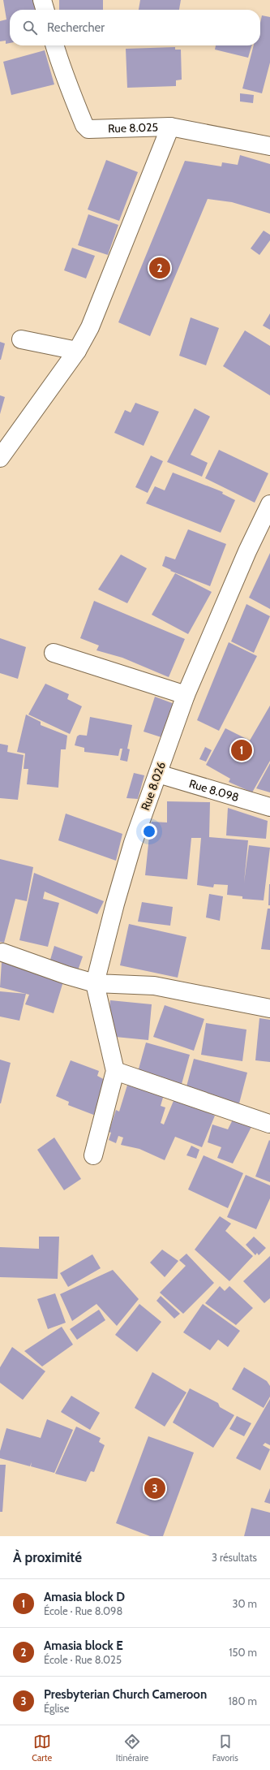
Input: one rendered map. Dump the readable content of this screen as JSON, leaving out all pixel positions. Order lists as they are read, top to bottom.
{
  "streets": {
    "street": ["Rue 8.025", "Rue 8.026", "Rue 8.098"]
  },
  "crossings": [
    ["Rue 8.026", "Rue 8.098"]
  ],
  "page": {
    "search": "Rechercher",
    "pins": ["2", "1", "3"],
    "heading": ["À proximité", "3 résultats"],
    "list": [
      {
        "mark": "1",
        "name": "Amasia block D",
        "note": "École · Rue 8.098",
        "value": "30 m"
      },
      {
        "mark": "2",
        "name": "Amasia block E",
        "note": "École · Rue 8.025",
        "value": "150 m"
      },
      {
        "mark": "3",
        "name": "Presbyterian Church Cameroon",
        "note": "Église",
        "value": "180 m"
      }
    ],
    "nav": ["Carte", "Itinéraire", "Favoris"]
  }
}
